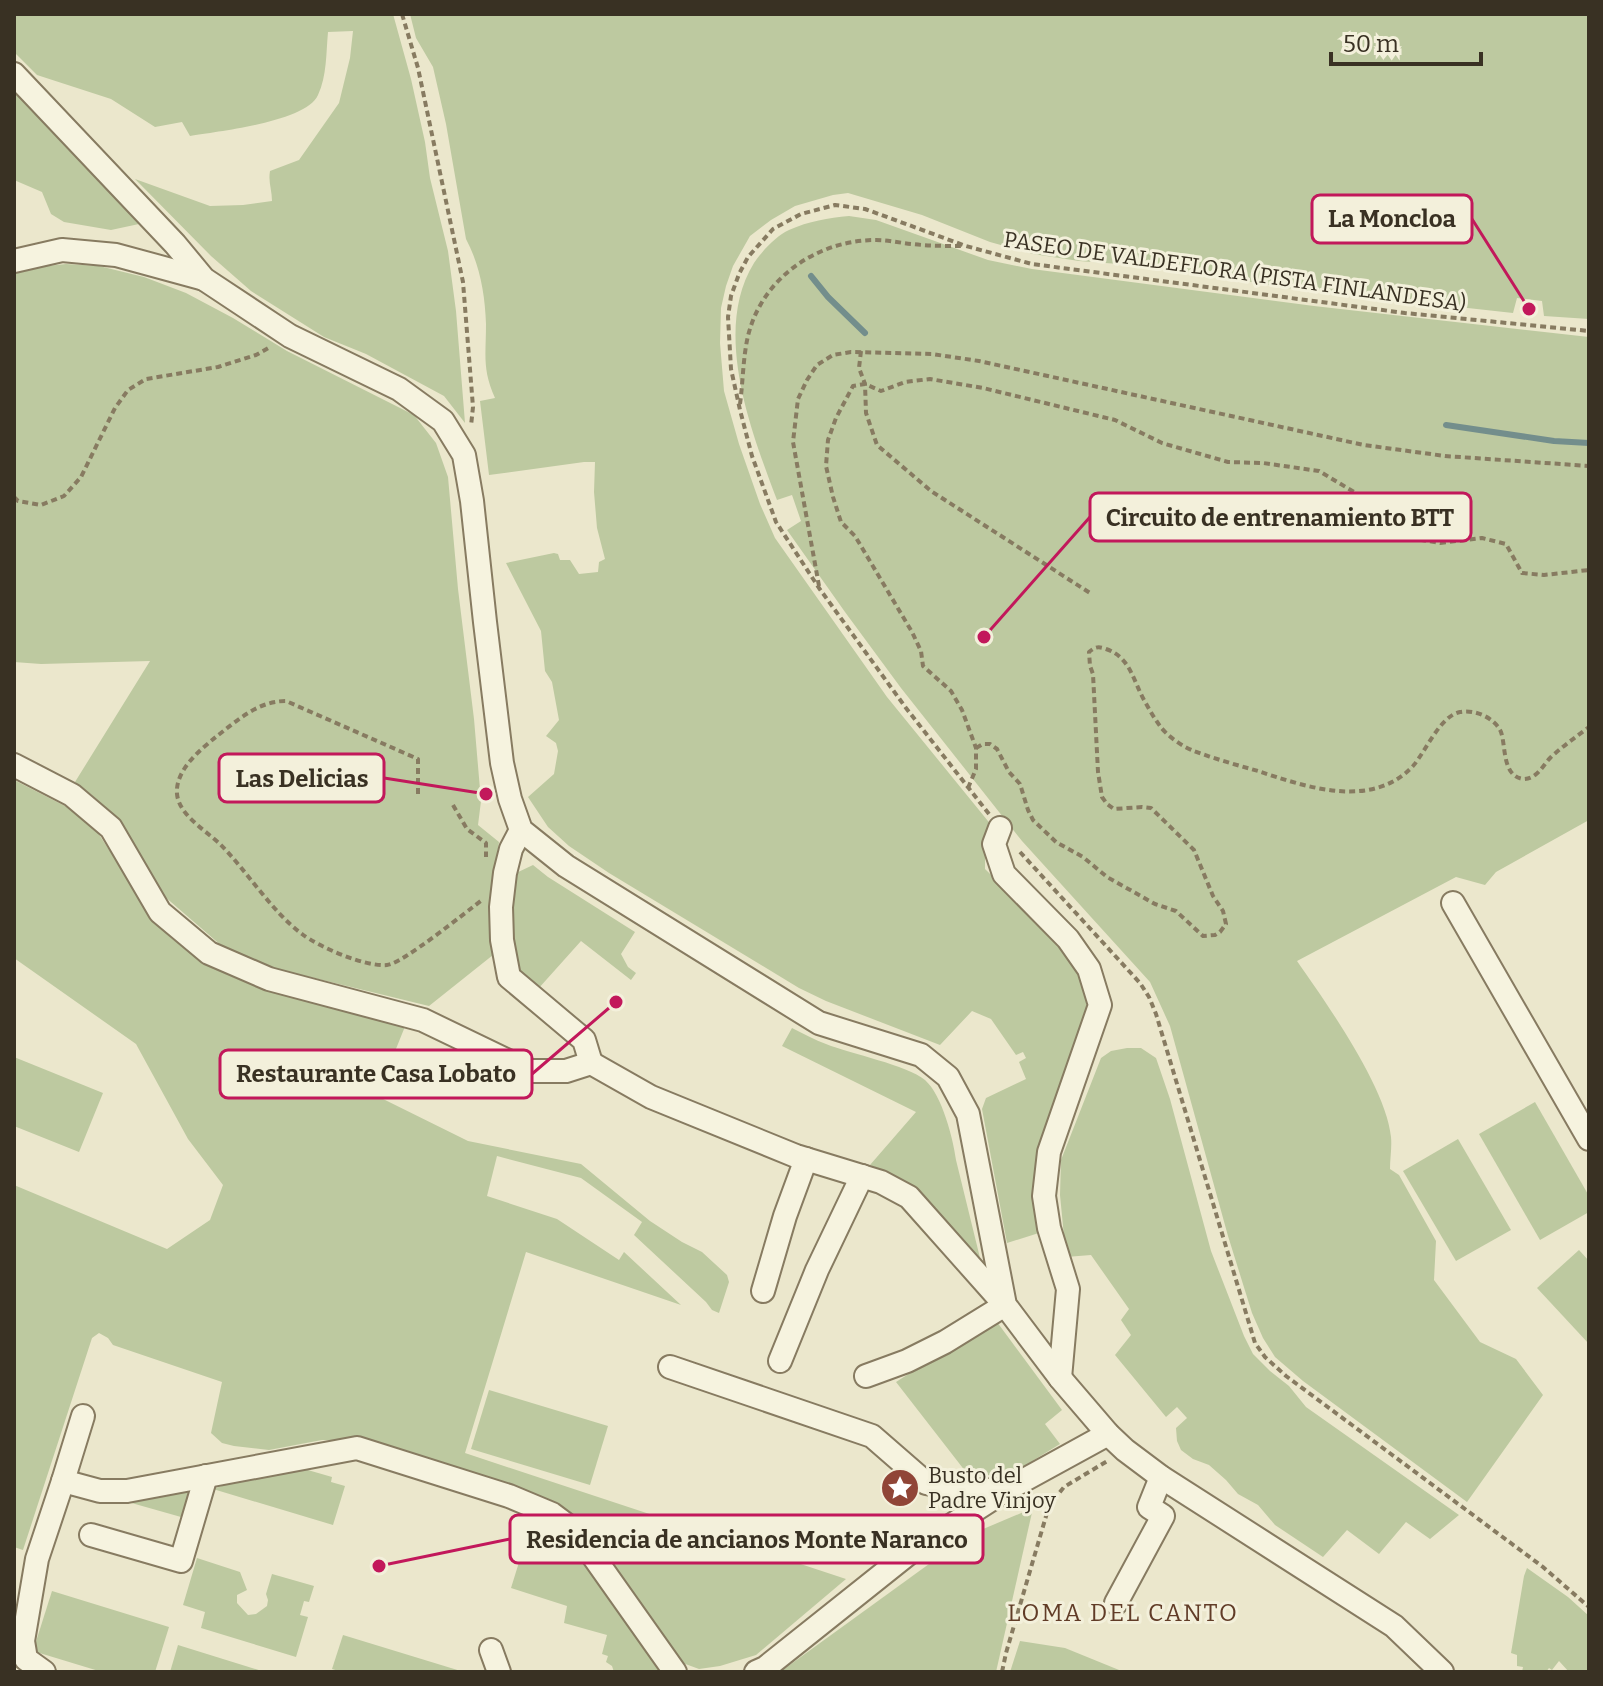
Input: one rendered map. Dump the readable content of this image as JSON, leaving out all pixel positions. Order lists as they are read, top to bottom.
{
  "streets": {
    "path": ["PASEO DE VALDEFLORA (PISTA FINLANDESA)"]
  },
  "districts": ["LOMA DEL CANTO"],
  "places": {
    "other": [
      "La Moncloa",
      "Circuito de entrenamiento BTT",
      "Las Delicias",
      "Restaurante Casa Lobato",
      "Residencia de ancianos Monte Naranco"
    ],
    "place": ["Busto del Padre Vinjoy"]
  },
  "scale_bar": "50 m"
}
